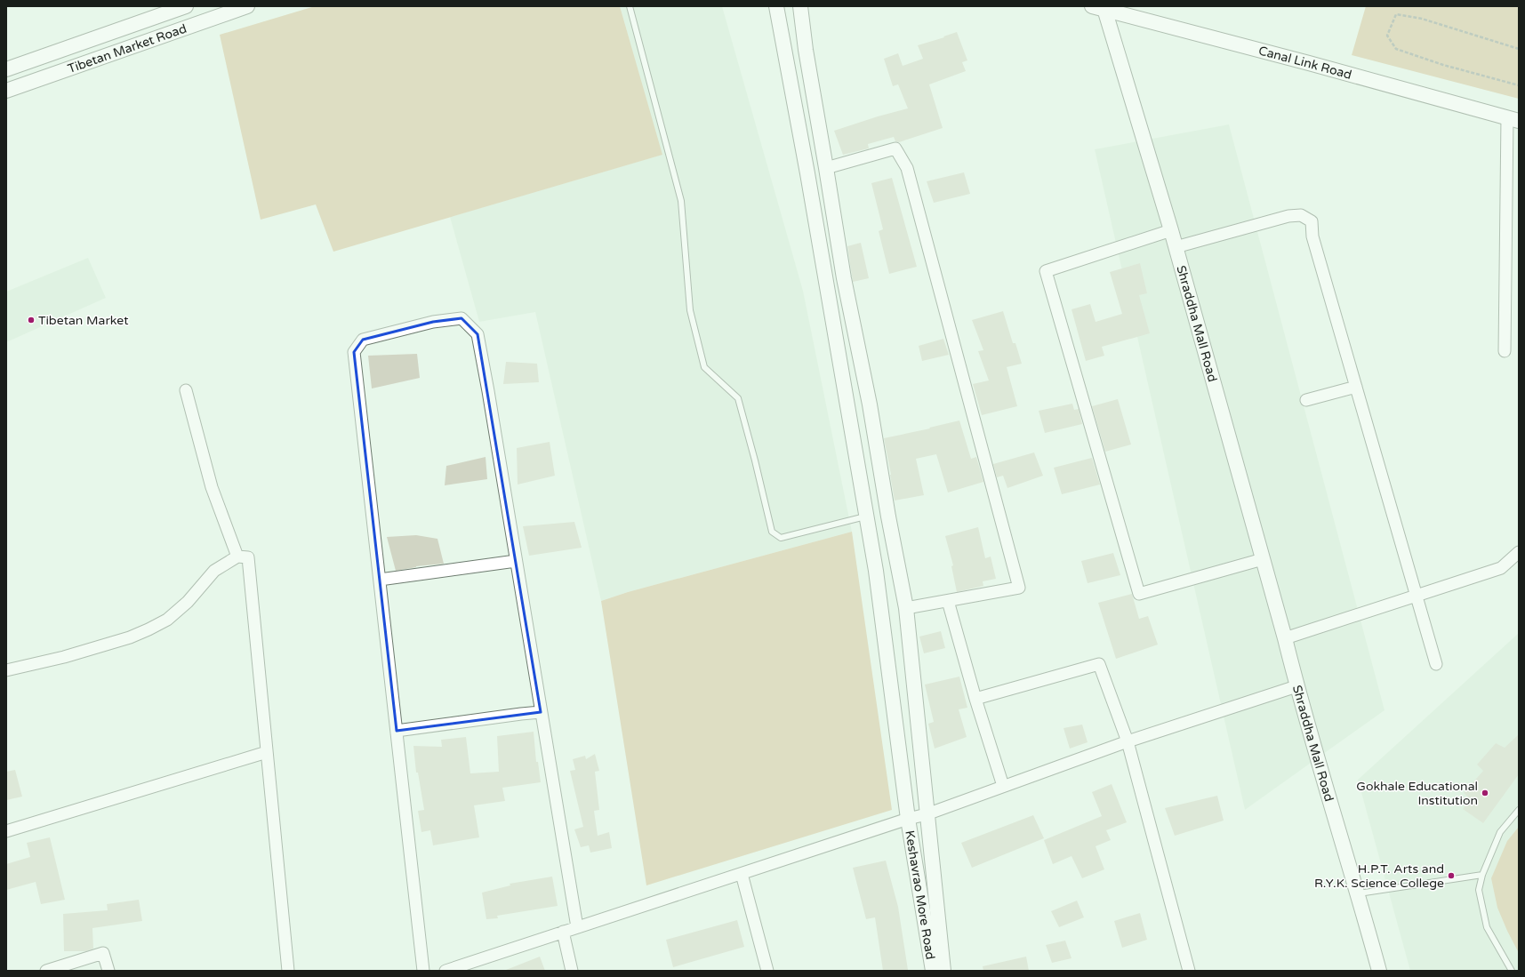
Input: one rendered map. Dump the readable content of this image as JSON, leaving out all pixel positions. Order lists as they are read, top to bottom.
{
  "streets": {
    "street": [
      "Tibetan Market Road",
      "Canal Link Road",
      "Shraddha Mall Road",
      "Keshavrao More Road"
    ]
  },
  "crossings": [
    ["Canal Link Road", "Shraddha Mall Road"],
    ["Shraddha Mall Road", "Keshavrao More Road"]
  ],
  "places": ["Tibetan Market", "Gokhale Educational Institution", "H.P.T. Arts and R.Y.K. Science College"]
}
